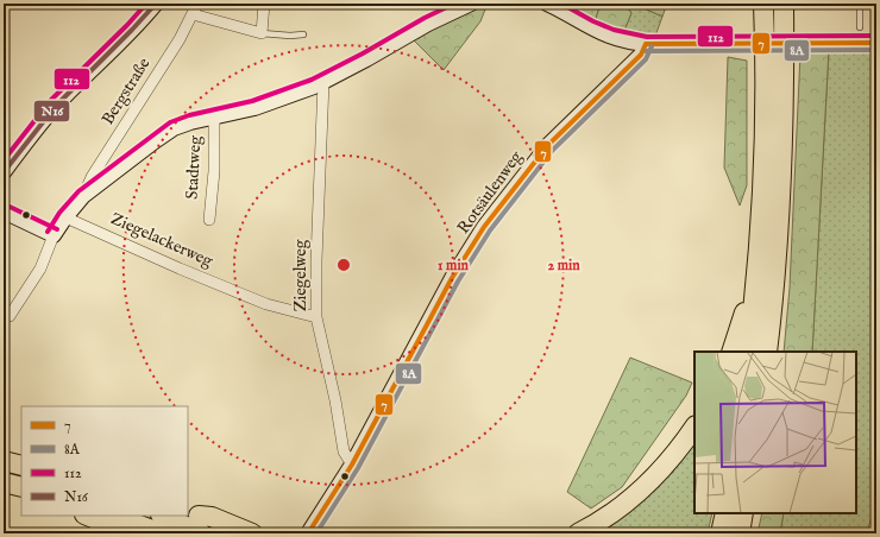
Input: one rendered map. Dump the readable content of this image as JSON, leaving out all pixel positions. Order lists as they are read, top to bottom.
{
  "streets": {
    "street": [
      "Bergstraße",
      "Stadtweg",
      "Rotsäulenweg",
      "Ziegelackerweg",
      "Ziegelweg"
    ]
  },
  "crossings": [
    ["Bergstraße", "Stadtweg"],
    ["Stadtweg", "Ziegelackerweg"],
    ["Stadtweg", "Ziegelweg"],
    ["Rotsäulenweg", "Ziegelweg"],
    ["Ziegelackerweg", "Ziegelweg"]
  ],
  "lines": [
    "transit line 112",
    "transit line N16",
    "transit line 7",
    "transit line 8A"
  ],
  "legend": [
    "7",
    "8A",
    "112",
    "N16"
  ],
  "rings": ["1 min", "2 min"]
}
